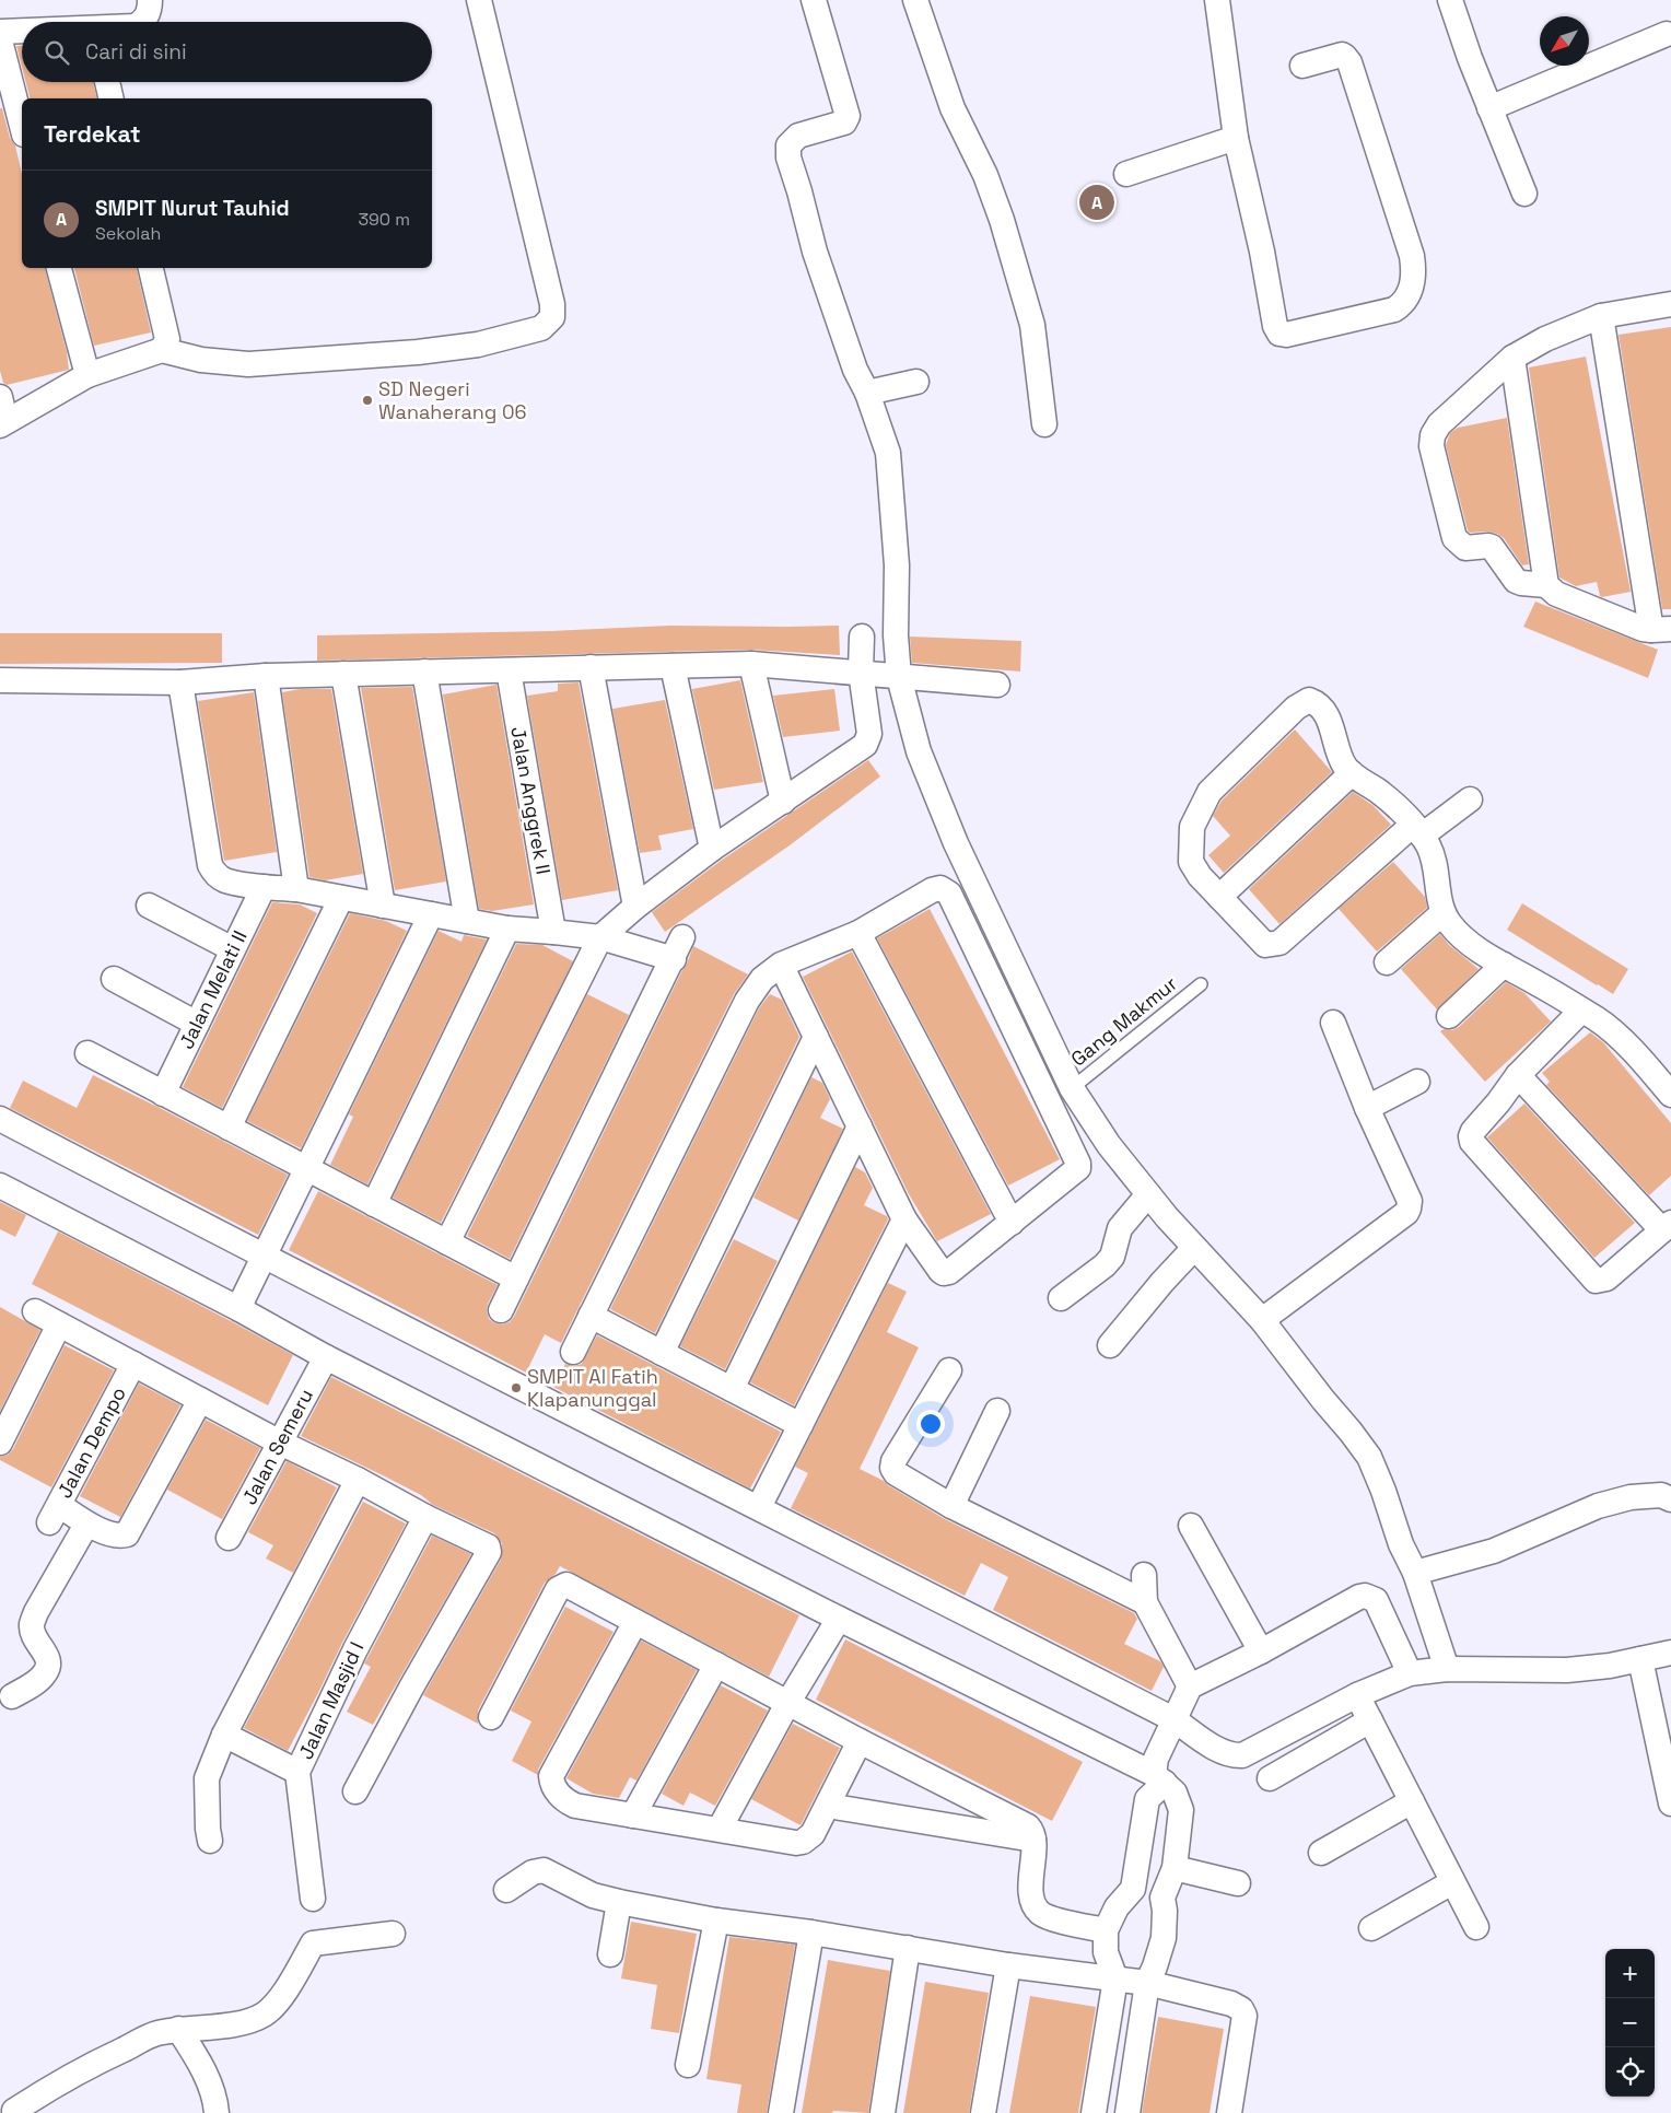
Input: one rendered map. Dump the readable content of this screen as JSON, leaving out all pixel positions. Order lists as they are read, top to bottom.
{
  "streets": {
    "street": [
      "Jalan Anggrek II",
      "Jalan Melati II",
      "Jalan Dempo",
      "Jalan Semeru",
      "Jalan Masjid I"
    ],
    "lane": ["Gang Makmur"]
  },
  "places": ["SD Negeri Wanaherang 06", "SMPIT Al Fatih Klapanunggal"],
  "north": "bottom left",
  "page": {
    "search": "Cari di sini",
    "heading": "Terdekat",
    "list": [
      {
        "mark": "A",
        "name": "SMPIT Nurut Tauhid",
        "note": "Sekolah",
        "value": "390 m"
      }
    ],
    "pins": "A",
    "map_buttons": ["+", "−"]
  }
}
